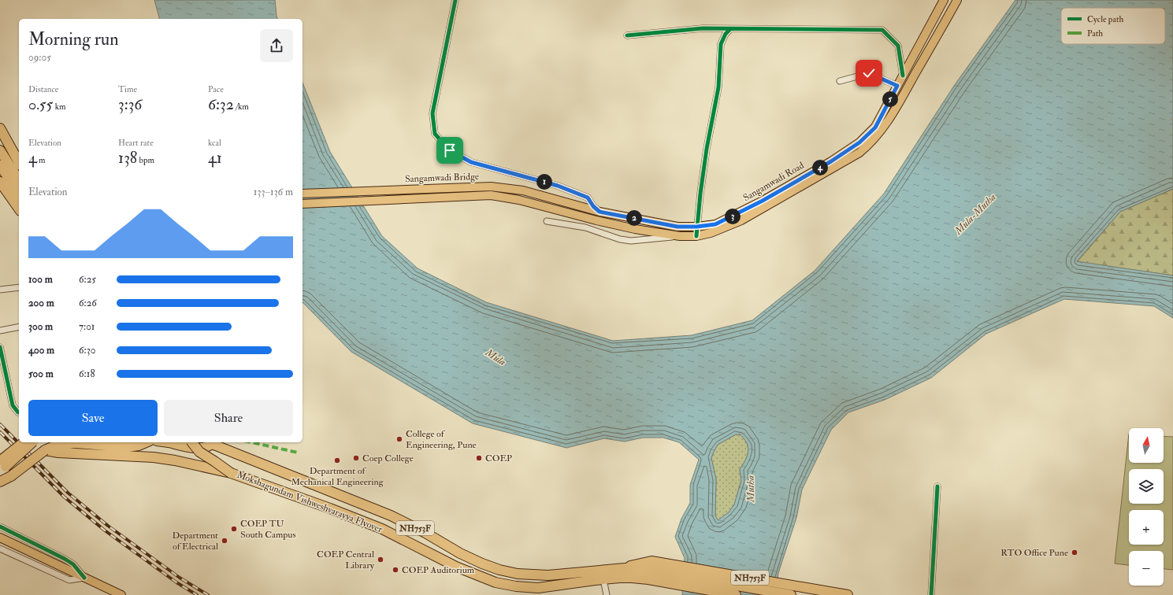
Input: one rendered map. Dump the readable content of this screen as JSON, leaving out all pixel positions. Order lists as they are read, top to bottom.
{
  "streets": {
    "highway": ["Mokshagundam Vishweshvarayya Flyover", "NH753F"],
    "main road": ["Sangamwadi Bridge", "Sangamwadi Road"]
  },
  "crossings": [
    ["Sangamwadi Bridge", "Sangamwadi Road"],
    ["Mokshagundam Vishweshvarayya Flyover", "NH753F"]
  ],
  "water": ["Mula-Mutha", "Mula", "Mutha"],
  "places": [
    "College of Engineering, Pune",
    "Coep College",
    "COEP",
    "Department of Mechanical Engineering",
    "COEP TU South Campus",
    "Department of Electrical",
    "RTO Office Pune",
    "COEP Central Library",
    "COEP Auditorium"
  ],
  "legend": ["Cycle path", "Path"],
  "north": "top",
  "page": {
    "heading": ["Morning run", "09:05"],
    "stats": [
      ["Distance", "0.55 km"],
      ["Time", "3:36"],
      ["Pace", "6:32 /km"],
      ["Elevation", "4 m"],
      ["Heart rate", "138 bpm"],
      ["kcal", "41"]
    ],
    "pins": [
      "5",
      "4",
      "1",
      "3",
      "2"
    ],
    "chart": ["Elevation", "133–136 m"],
    "list": [
      {
        "name": "100 m",
        "note": "6:25"
      },
      {
        "name": "200 m",
        "note": "6:26"
      },
      {
        "name": "300 m",
        "note": "7:01"
      },
      {
        "name": "400 m",
        "note": "6:30"
      },
      {
        "name": "500 m",
        "note": "6:18"
      }
    ],
    "buttons": ["Save", "Share"],
    "map_buttons": ["+", "−"]
  }
}
